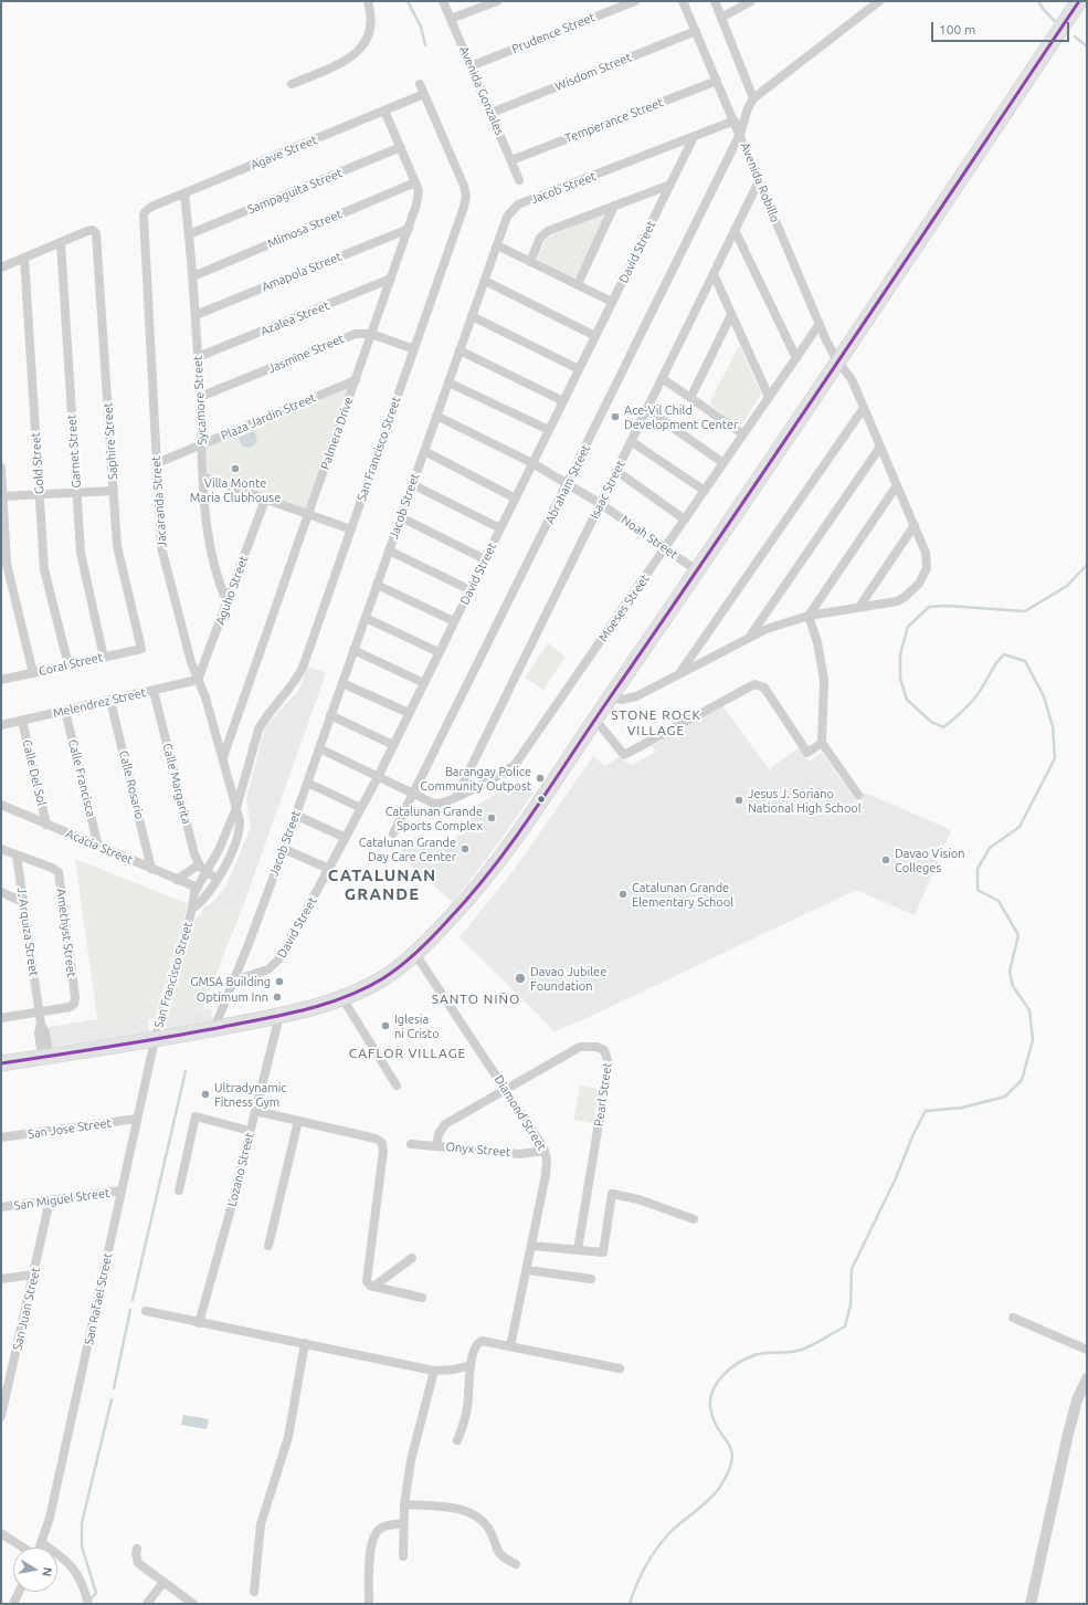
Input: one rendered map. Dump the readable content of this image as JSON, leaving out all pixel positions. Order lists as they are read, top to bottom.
{
  "streets": {
    "street": [
      "Prudence Street",
      "Wisdom Street",
      "Avenida Gonzales",
      "Temperance Street",
      "Agave Street",
      "Avenida Robillo",
      "Jacob Street",
      "Sampaguita Street",
      "Mimosa Street",
      "David Street",
      "Amapola Street",
      "Azalea Street",
      "Jasmine Street",
      "Sycamore Street",
      "Plaza Jardin Street",
      "Palmera Drive",
      "Saphire Street",
      "San Francisco Street",
      "Garnet Street",
      "Gold Street",
      "Abraham Street",
      "Isaac Street",
      "Jacaranda Street",
      "Noah Street",
      "Aguho Street",
      "Moeses Street",
      "Coral Street",
      "Melendrez Street",
      "Calle Del Sol",
      "Calle Francisca",
      "Calle Margarita",
      "Calle Rosario",
      "Acacia Street",
      "J. Arquiza Street",
      "Amethyst Street",
      "Pearl Street",
      "Diamond Street",
      "San Jose Street",
      "Onyx Street",
      "Lozano Street",
      "San Miguel Street",
      "San Rafael Street",
      "San Juan Street"
    ]
  },
  "crossings": [
    ["Prudence Street", "Avenida Gonzales"],
    ["Wisdom Street", "Avenida Gonzales"],
    ["Wisdom Street", "Avenida Robillo"],
    ["Avenida Gonzales", "Temperance Street"],
    ["Temperance Street", "Avenida Robillo"],
    ["Agave Street", "Sycamore Street"],
    ["Agave Street", "Palmera Drive"],
    ["Agave Street", "San Francisco Street"],
    ["Agave Street", "Jacaranda Street"],
    ["Avenida Robillo", "Jacob Street"],
    ["Avenida Robillo", "Abraham Street"],
    ["Avenida Robillo", "Isaac Street"],
    ["Avenida Robillo", "Moeses Street"],
    ["Jacob Street", "David Street"],
    ["Jacob Street", "Noah Street"],
    ["Jacob Street", "Moeses Street"],
    ["Sampaguita Street", "Sycamore Street"],
    ["Sampaguita Street", "Palmera Drive"],
    ["Mimosa Street", "Sycamore Street"],
    ["Mimosa Street", "Palmera Drive"],
    ["David Street", "Noah Street"],
    ["David Street", "Moeses Street"],
    ["Amapola Street", "Sycamore Street"],
    ["Amapola Street", "Palmera Drive"],
    ["Azalea Street", "Sycamore Street"],
    ["Azalea Street", "Palmera Drive"],
    ["Jasmine Street", "Sycamore Street"],
    ["Jasmine Street", "Palmera Drive"],
    ["Jasmine Street", "San Francisco Street"],
    ["Sycamore Street", "Plaza Jardin Street"],
    ["Sycamore Street", "Aguho Street"],
    ["Plaza Jardin Street", "Palmera Drive"],
    ["Plaza Jardin Street", "Jacaranda Street"],
    ["Palmera Drive", "Jacaranda Street"],
    ["Saphire Street", "Garnet Street"],
    ["Saphire Street", "Coral Street"],
    ["San Francisco Street", "Jacaranda Street"],
    ["San Francisco Street", "Calle Margarita"],
    ["San Francisco Street", "Acacia Street"],
    ["San Francisco Street", "San Rafael Street"],
    ["Garnet Street", "Coral Street"],
    ["Gold Street", "Coral Street"],
    ["Abraham Street", "Noah Street"],
    ["Abraham Street", "Moeses Street"],
    ["Isaac Street", "Noah Street"],
    ["Isaac Street", "Moeses Street"],
    ["Jacaranda Street", "Aguho Street"],
    ["Jacaranda Street", "Melendrez Street"],
    ["Noah Street", "Moeses Street"],
    ["Aguho Street", "Melendrez Street"],
    ["Melendrez Street", "Calle Del Sol"],
    ["Melendrez Street", "Calle Francisca"],
    ["Melendrez Street", "Calle Margarita"],
    ["Melendrez Street", "Calle Rosario"],
    ["Calle Del Sol", "Acacia Street"],
    ["Calle Francisca", "Acacia Street"],
    ["Calle Rosario", "Acacia Street"],
    ["J. Arquiza Street", "Amethyst Street"],
    ["Pearl Street", "Diamond Street"],
    ["Diamond Street", "Onyx Street"],
    ["San Jose Street", "San Rafael Street"],
    ["San Miguel Street", "San Rafael Street"],
    ["San Miguel Street", "San Juan Street"]
  ],
  "districts": [
    "STONE ROCK VILLAGE",
    "CATALUNAN GRANDE",
    "SANTO NIÑO",
    "CAFLOR VILLAGE"
  ],
  "places": [
    "Ace-Vil Child Development Center",
    "Villa Monte Maria Clubhouse",
    "Barangay Police Community Outpost",
    "Jesus J. Soriano National High School",
    "Catalunan Grande Sports Complex",
    "Catalunan Grande Day Care Center",
    "Davao Vision Colleges",
    "Catalunan Grande Elementary School",
    "Davao Jubilee Foundation",
    "GMSA Building",
    "Optimum Inn",
    "Iglesia ni Cristo",
    "Ultradynamic Fitness Gym"
  ],
  "scale_bar": "100 m",
  "north": "right"
}
